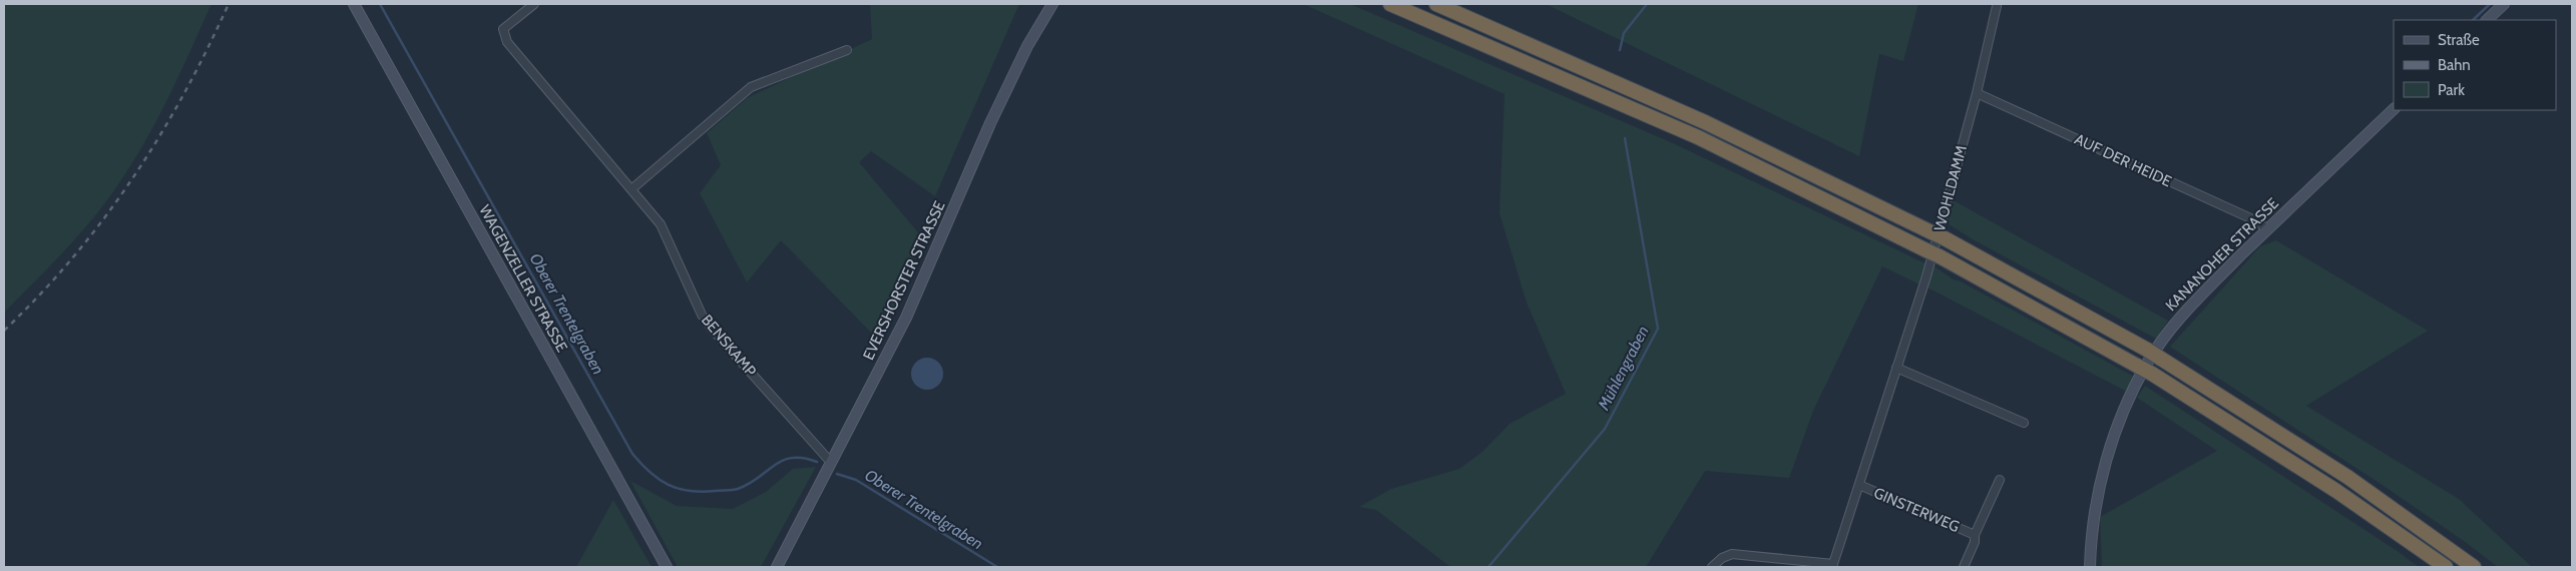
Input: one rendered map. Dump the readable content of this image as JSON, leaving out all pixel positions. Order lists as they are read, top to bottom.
{
  "streets": {
    "street": [
      "AUF DER HEIDE",
      "WOHLDAMM",
      "KANANOHER STRASSE",
      "WAGENZELLER STRASSE",
      "EVERSHORSTER STRASSE",
      "BENSKAMP",
      "GINSTERWEG"
    ]
  },
  "crossings": [
    ["AUF DER HEIDE", "WOHLDAMM"],
    ["AUF DER HEIDE", "KANANOHER STRASSE"],
    ["WOHLDAMM", "GINSTERWEG"],
    ["EVERSHORSTER STRASSE", "BENSKAMP"]
  ],
  "water": ["Oberer Trentelgraben", "Mühlengraben"],
  "legend": ["Straße", "Bahn", "Park"]
}
